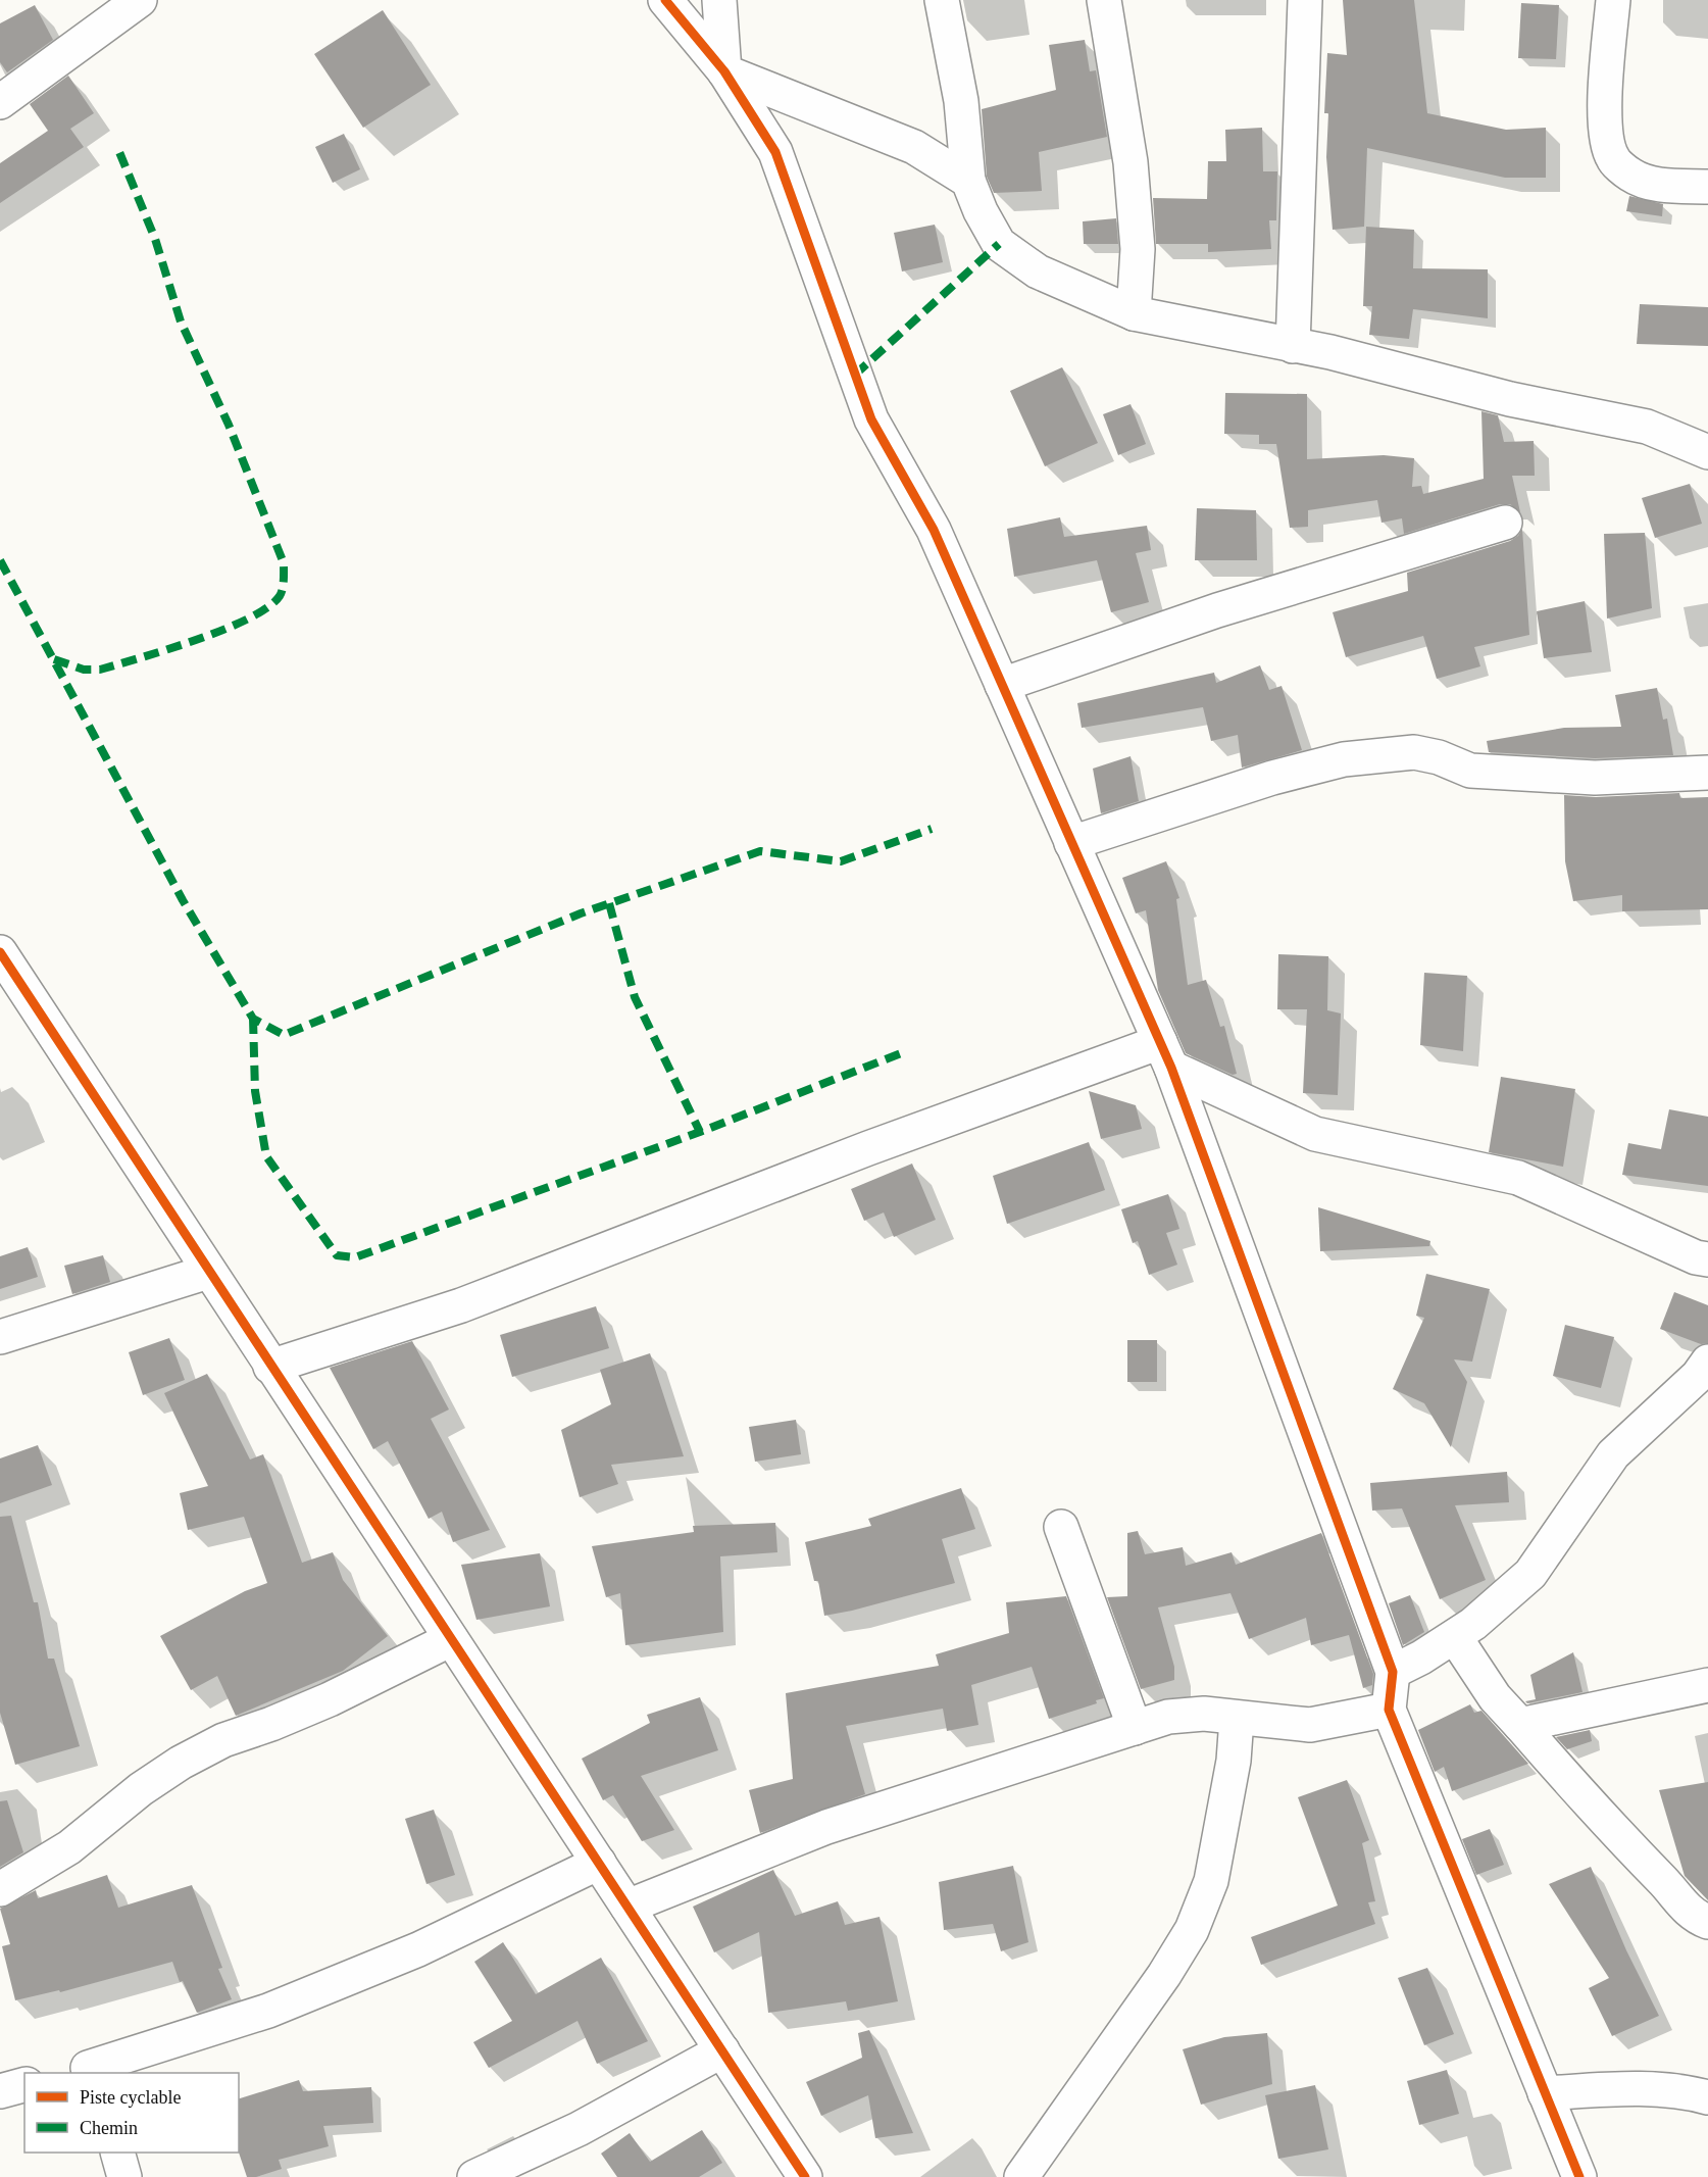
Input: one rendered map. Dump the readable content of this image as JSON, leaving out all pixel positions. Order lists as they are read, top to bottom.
{
  "legend": ["Piste cyclable", "Chemin"]
}
